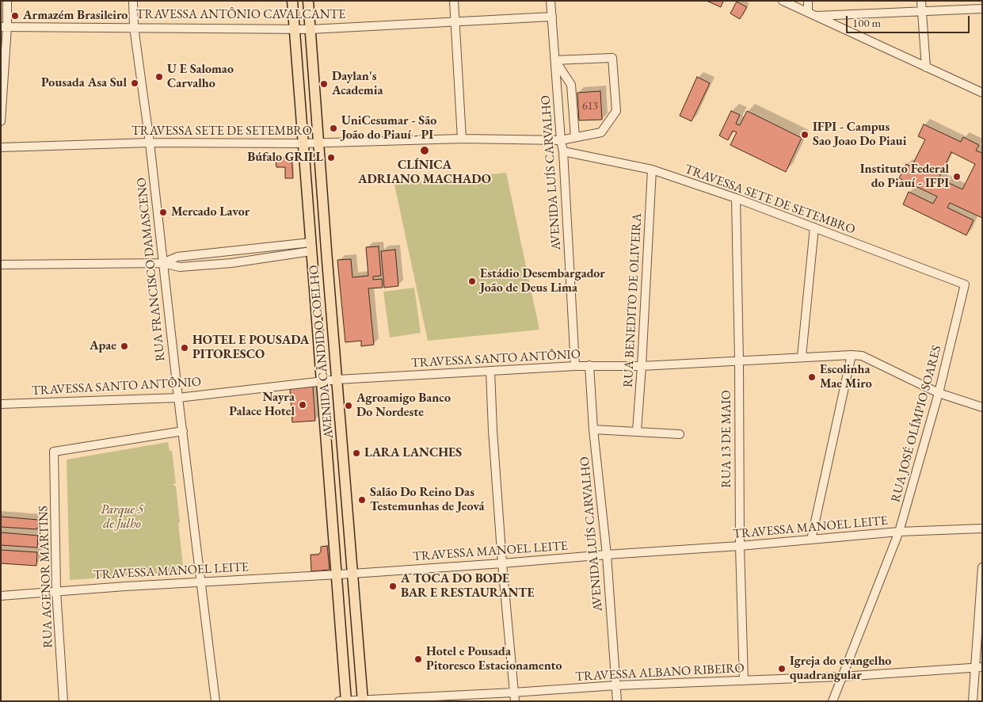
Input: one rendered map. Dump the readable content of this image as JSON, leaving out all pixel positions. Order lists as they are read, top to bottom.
{
  "streets": {
    "main road": ["AVENIDA CÂNDIDO COELHO"],
    "street": [
      "TRAVESSA ANTÔNIO CAVALCANTE",
      "TRAVESSA SETE DE SETEMBRO",
      "AVENIDA LUÍS CARVALHO",
      "RUA FRANCISCO DAMASCENO",
      "RUA BENEDITO DE OLIVEIRA",
      "TRAVESSA SANTO ANTÔNIO",
      "RUA JOSÉ OLÍMPIO SOARES",
      "RUA 13 DE MAIO",
      "TRAVESSA MANOEL LEITE",
      "RUA AGENOR MARTINS",
      "TRAVESSA ALBANO RIBEIRO"
    ]
  },
  "crossings": [
    ["TRAVESSA ANTÔNIO CAVALCANTE", "AVENIDA LUÍS CARVALHO"],
    ["TRAVESSA ANTÔNIO CAVALCANTE", "RUA FRANCISCO DAMASCENO"],
    ["TRAVESSA ANTÔNIO CAVALCANTE", "AVENIDA CÂNDIDO COELHO"],
    ["TRAVESSA SETE DE SETEMBRO", "AVENIDA LUÍS CARVALHO"],
    ["TRAVESSA SETE DE SETEMBRO", "RUA FRANCISCO DAMASCENO"],
    ["TRAVESSA SETE DE SETEMBRO", "RUA BENEDITO DE OLIVEIRA"],
    ["TRAVESSA SETE DE SETEMBRO", "AVENIDA CÂNDIDO COELHO"],
    ["TRAVESSA SETE DE SETEMBRO", "RUA JOSÉ OLÍMPIO SOARES"],
    ["TRAVESSA SETE DE SETEMBRO", "RUA 13 DE MAIO"],
    ["AVENIDA LUÍS CARVALHO", "TRAVESSA SANTO ANTÔNIO"],
    ["AVENIDA LUÍS CARVALHO", "TRAVESSA MANOEL LEITE"],
    ["AVENIDA LUÍS CARVALHO", "TRAVESSA ALBANO RIBEIRO"],
    ["RUA FRANCISCO DAMASCENO", "TRAVESSA SANTO ANTÔNIO"],
    ["RUA FRANCISCO DAMASCENO", "TRAVESSA MANOEL LEITE"],
    ["RUA FRANCISCO DAMASCENO", "RUA AGENOR MARTINS"],
    ["RUA BENEDITO DE OLIVEIRA", "TRAVESSA SANTO ANTÔNIO"],
    ["AVENIDA CÂNDIDO COELHO", "TRAVESSA SANTO ANTÔNIO"],
    ["AVENIDA CÂNDIDO COELHO", "TRAVESSA MANOEL LEITE"],
    ["AVENIDA CÂNDIDO COELHO", "TRAVESSA ALBANO RIBEIRO"],
    ["TRAVESSA SANTO ANTÔNIO", "RUA JOSÉ OLÍMPIO SOARES"],
    ["TRAVESSA SANTO ANTÔNIO", "RUA 13 DE MAIO"],
    ["RUA JOSÉ OLÍMPIO SOARES", "TRAVESSA MANOEL LEITE"],
    ["RUA JOSÉ OLÍMPIO SOARES", "TRAVESSA ALBANO RIBEIRO"],
    ["RUA 13 DE MAIO", "TRAVESSA MANOEL LEITE"],
    ["RUA 13 DE MAIO", "TRAVESSA ALBANO RIBEIRO"],
    ["TRAVESSA MANOEL LEITE", "RUA AGENOR MARTINS"]
  ],
  "parks": ["Parque 5 de Julho"],
  "places": [
    "Armazém Brasileiro",
    "U E Salomao Carvalho",
    "Pousada Asa Sul",
    "Daylan's Academia",
    "UniCesumar - São João do Piauí - PI",
    "IFPI - Campus Sao Joao Do Piaui",
    "CLÍNICA ADRIANO MACHADO",
    "Búfalo GRILL",
    "Instituto Federal do Piauí - IFPI",
    "Mercado Lavor",
    "Estádio Desembargador João de Deus Lima",
    "Apae",
    "HOTEL E POUSADA PITORESCO",
    "Escolinha Mae Miro",
    "Nayra Palace Hotel",
    "Agroamigo Banco Do Nordeste",
    "LARA LANCHES",
    "Salão Do Reino Das Testemunhas de Jeová",
    "A TOCA DO BODE BAR E RESTAURANTE",
    "Hotel e Pousada Pitoresco Estacionamento",
    "Igreja do evangelho quadrangular"
  ],
  "house_numbers": ["613"],
  "scale_bar": "100 m"
}
